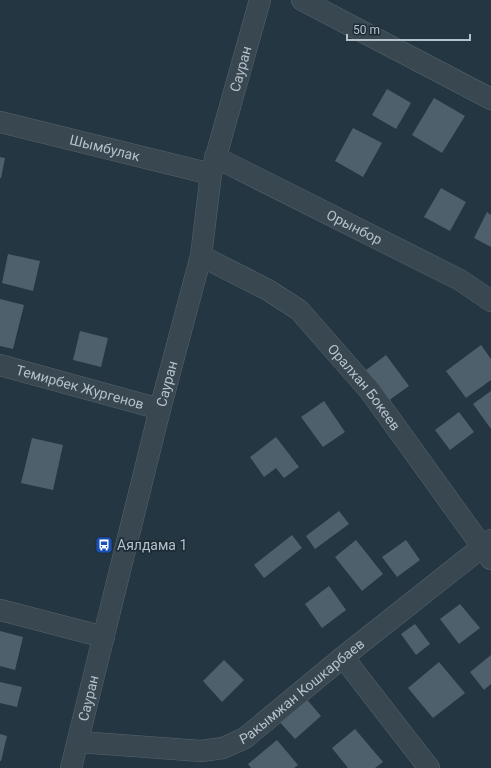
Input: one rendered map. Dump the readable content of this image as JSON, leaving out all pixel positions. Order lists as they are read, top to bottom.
{
  "streets": {
    "street": [
      "Сауран",
      "Шымбулак",
      "Орынбор",
      "Темирбек Жургенов",
      "Оралхан Бокеев",
      "Ракымжан Кошкарбаев"
    ]
  },
  "crossings": [
    ["Сауран", "Шымбулак"],
    ["Сауран", "Орынбор"],
    ["Сауран", "Темирбек Жургенов"],
    ["Сауран", "Оралхан Бокеев"],
    ["Сауран", "Ракымжан Кошкарбаев"],
    ["Шымбулак", "Орынбор"],
    ["Оралхан Бокеев", "Ракымжан Кошкарбаев"]
  ],
  "places": {
    "bus stop": ["Аялдама 1"]
  },
  "scale_bar": "50 m"
}
